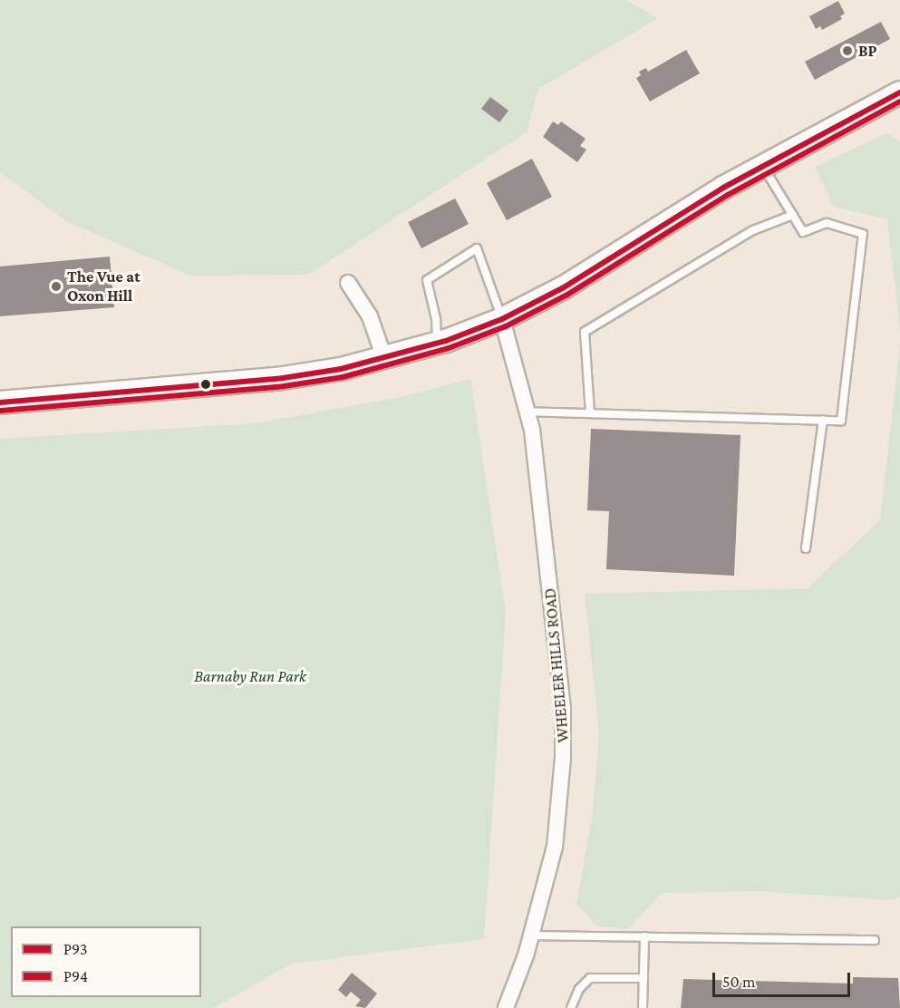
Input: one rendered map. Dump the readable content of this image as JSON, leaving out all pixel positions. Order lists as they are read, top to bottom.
{
  "streets": {
    "street": ["WHEELER HILLS ROAD"]
  },
  "parks": ["Barnaby Run Park"],
  "places": ["BP", "The Vue at Oxon Hill"],
  "lines": ["transit line P93", "transit line P94"],
  "legend": ["P93", "P94"],
  "scale_bar": "50 m"
}
